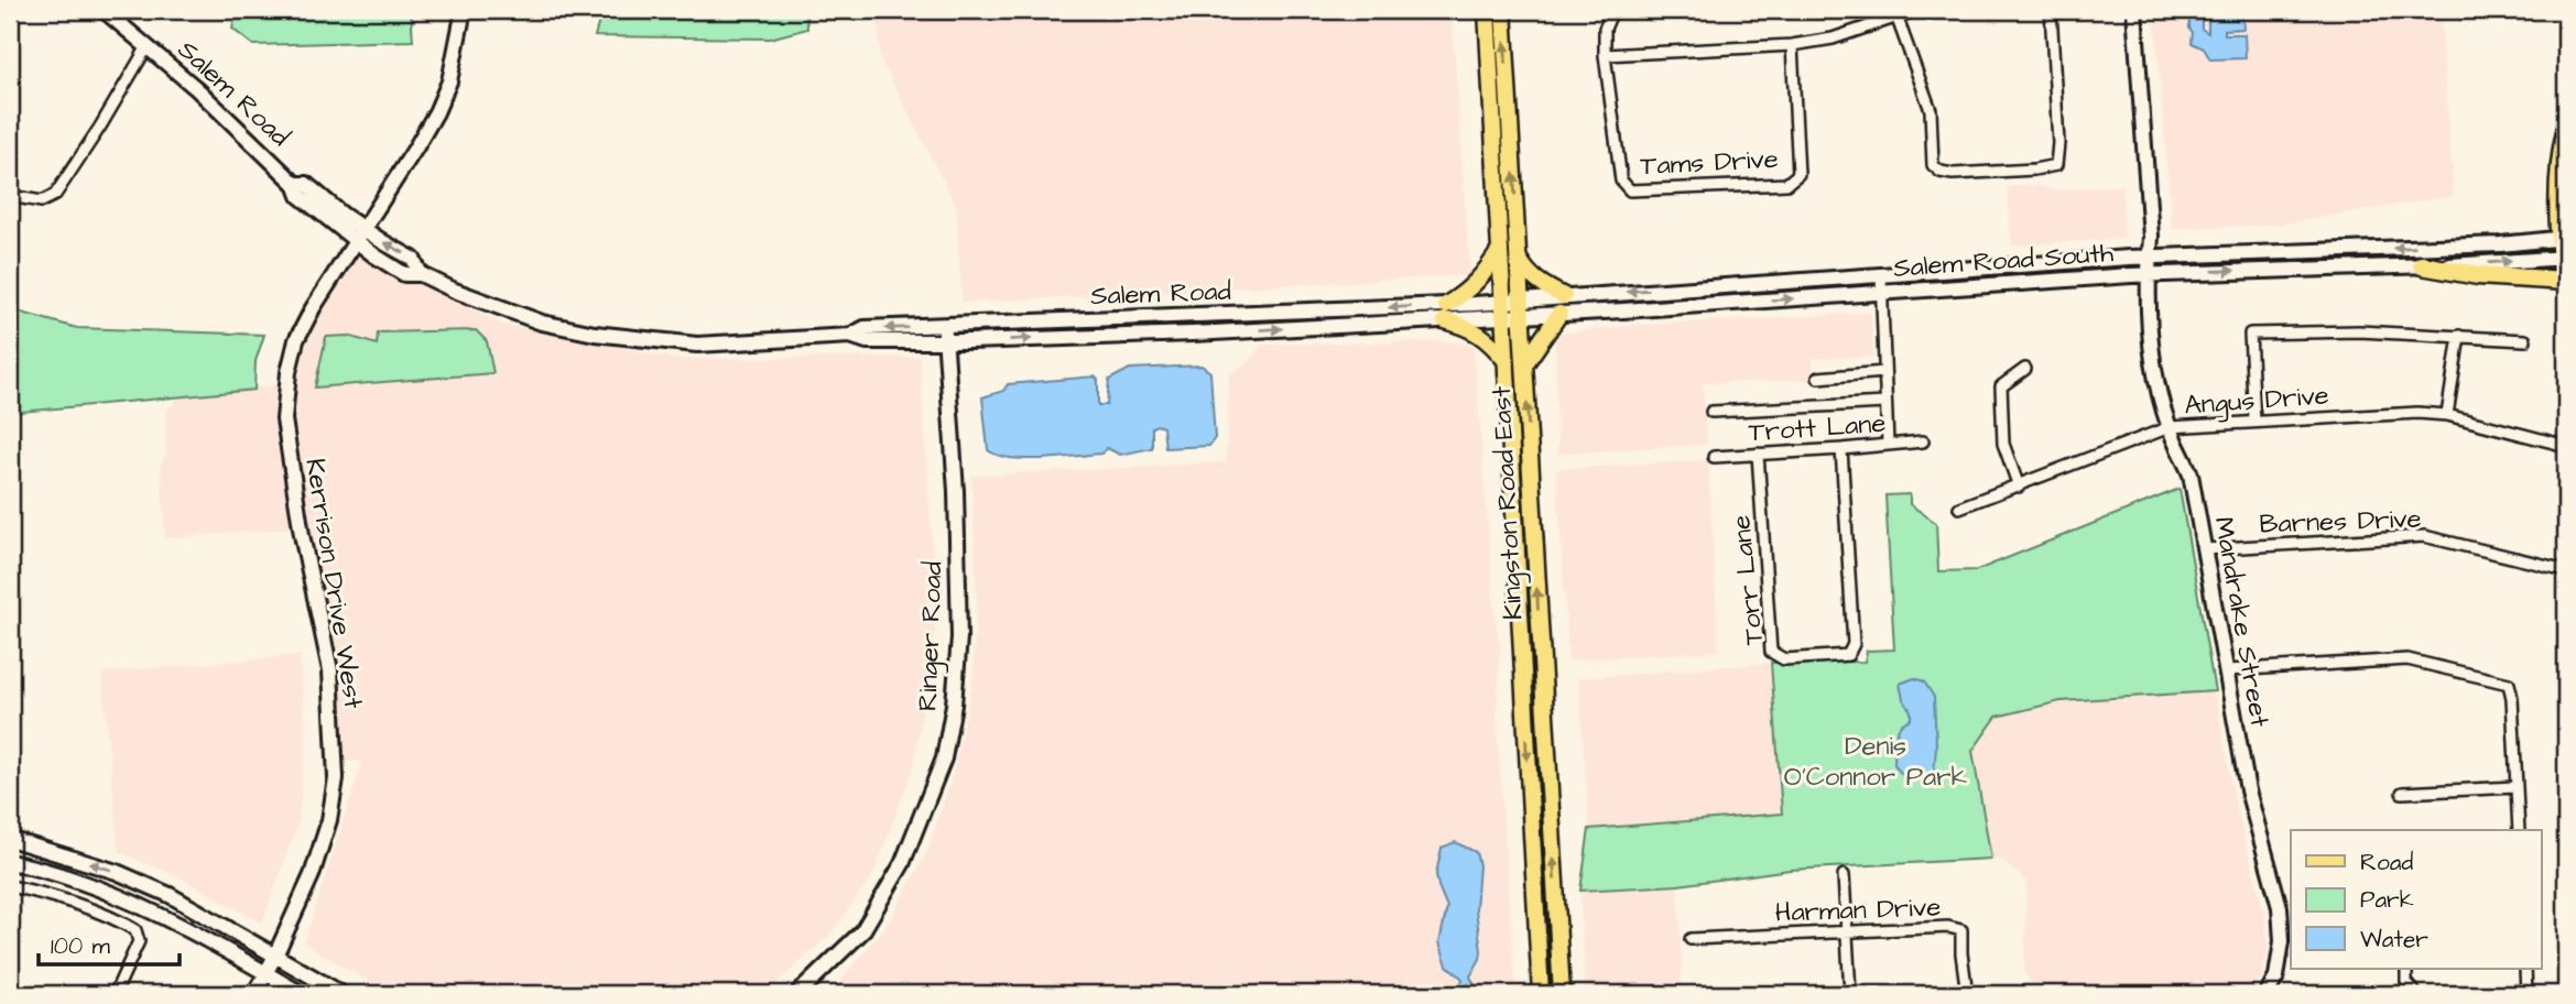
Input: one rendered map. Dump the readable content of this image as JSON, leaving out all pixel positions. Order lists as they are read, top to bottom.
{
  "streets": {
    "main road": [
      "Salem Road",
      "Salem Road South",
      "Kingston Road East",
      "Kerrison Drive West",
      "Mandrake Street",
      "Ringer Road"
    ],
    "street": [
      "Tams Drive",
      "Angus Drive",
      "Trott Lane",
      "Barnes Drive",
      "Torr Lane",
      "Harman Drive"
    ]
  },
  "crossings": [
    ["Salem Road", "Salem Road South"],
    ["Salem Road", "Kerrison Drive West"],
    ["Salem Road", "Ringer Road"],
    ["Salem Road South", "Kingston Road East"],
    ["Salem Road South", "Mandrake Street"],
    ["Angus Drive", "Mandrake Street"],
    ["Trott Lane", "Torr Lane"],
    ["Barnes Drive", "Mandrake Street"]
  ],
  "parks": ["Denis O'Connor Park"],
  "legend": ["Road", "Park", "Water"],
  "scale_bar": "100 m"
}
